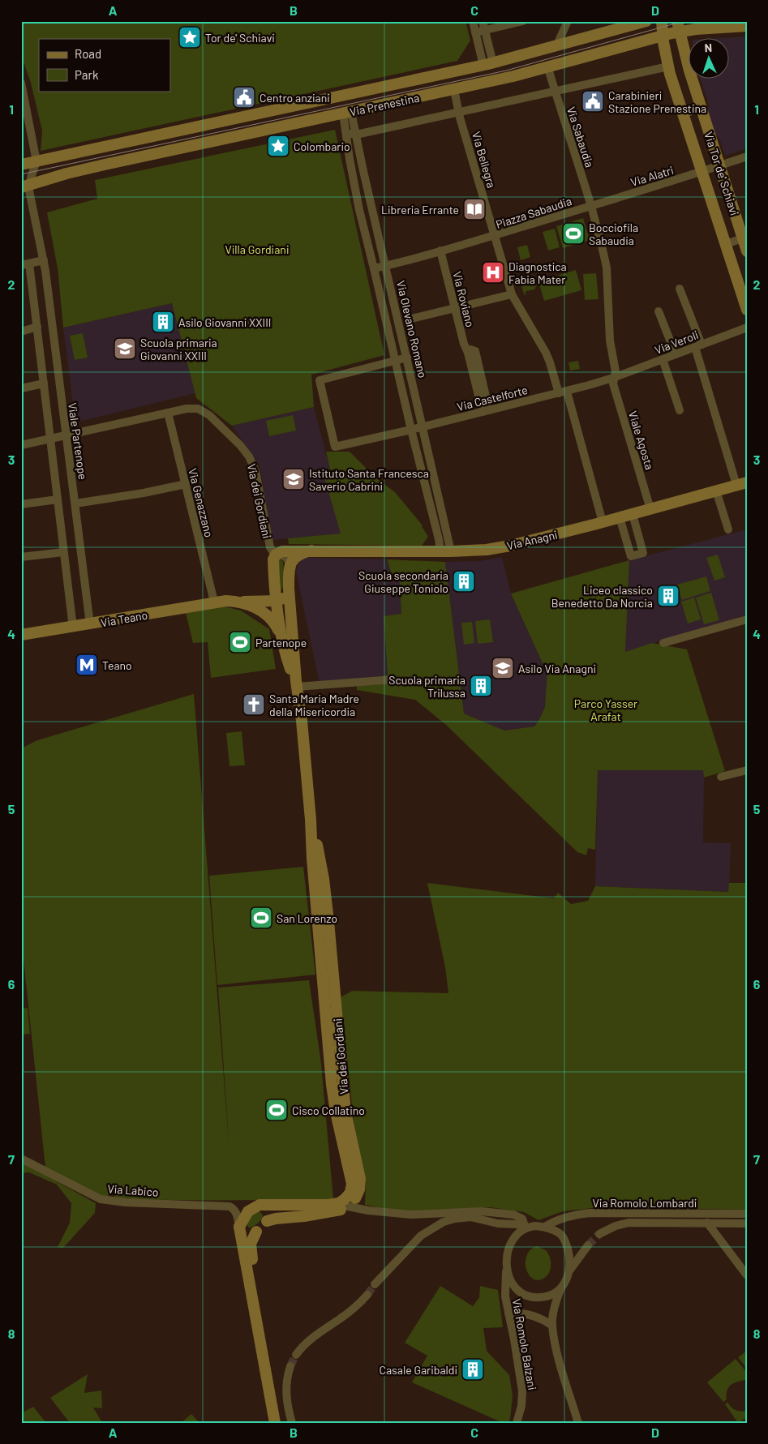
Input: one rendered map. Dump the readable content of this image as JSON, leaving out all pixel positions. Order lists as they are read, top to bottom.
{
  "streets": {
    "street": [
      "Via Prenestina",
      "Via Sabaudia",
      "Via Bellegra",
      "Via Tor de' Schiavi",
      "Via Alatri",
      "Piazza Sabaudia",
      "Via Roviano",
      "Via Olevano Romano",
      "Via Veroli",
      "Via Castelforte",
      "Viale Agosta",
      "Viale Partenope",
      "Via dei Gordiani",
      "Via Genazzano",
      "Via Anagni",
      "Via Teano",
      "Via Labico",
      "Via Romolo Lombardi",
      "Via Romolo Balzani"
    ]
  },
  "crossings": [
    ["Via Prenestina", "Via Sabaudia"],
    ["Via Prenestina", "Via Bellegra"],
    ["Via Prenestina", "Via Tor de' Schiavi"],
    ["Via Prenestina", "Via Olevano Romano"],
    ["Via Prenestina", "Viale Partenope"],
    ["Via Sabaudia", "Via Alatri"],
    ["Via Sabaudia", "Piazza Sabaudia"],
    ["Via Sabaudia", "Viale Agosta"],
    ["Via Bellegra", "Piazza Sabaudia"],
    ["Via Tor de' Schiavi", "Via Alatri"],
    ["Via Alatri", "Piazza Sabaudia"],
    ["Via Alatri", "Viale Agosta"],
    ["Piazza Sabaudia", "Viale Agosta"],
    ["Via Roviano", "Via Castelforte"],
    ["Via Olevano Romano", "Via Castelforte"],
    ["Via Olevano Romano", "Via Anagni"],
    ["Via Veroli", "Via Castelforte"],
    ["Via Veroli", "Viale Agosta"],
    ["Viale Agosta", "Via Anagni"],
    ["Viale Partenope", "Via dei Gordiani"],
    ["Viale Partenope", "Via Teano"],
    ["Via dei Gordiani", "Via Genazzano"],
    ["Via dei Gordiani", "Via Anagni"],
    ["Via dei Gordiani", "Via Teano"],
    ["Via dei Gordiani", "Via Labico"],
    ["Via Genazzano", "Via Teano"],
    ["Via Romolo Lombardi", "Via Romolo Balzani"]
  ],
  "parks": ["Villa Gordiani", "Parco Yasser Arafat"],
  "places": {
    "place": ["Tor de' Schiavi", "Colombario"],
    "public building": ["Centro anziani", "Carabinieri Stazione Prenestina"],
    "library": ["Libreria Errante"],
    "sports": [
      "Bocciofila Sabaudia",
      "Partenope",
      "San Lorenzo",
      "Cisco Collatino"
    ],
    "hospital": ["Diagnostica Fabia Mater"],
    "building": [
      "Asilo Giovanni XXIII",
      "Scuola secondaria Giuseppe Toniolo",
      "Liceo classico Benedetto Da Norcia",
      "Scuola primaria Trilussa",
      "Casale Garibaldi"
    ],
    "school or university": ["Scuola primaria Giovanni XXIII", "Istituto Santa Francesca Saverio Cabrini", "Asilo Via Anagni"],
    "metro station": ["Teano"],
    "church": ["Santa Maria Madre della Misericordia"]
  },
  "legend": ["Road", "Park"],
  "north": "top",
  "grid": {
    "columns": [
      "A",
      "B",
      "C",
      "D"
    ],
    "rows": [
      "1",
      "2",
      "3",
      "4",
      "5",
      "6",
      "7",
      "8"
    ]
  }
}
